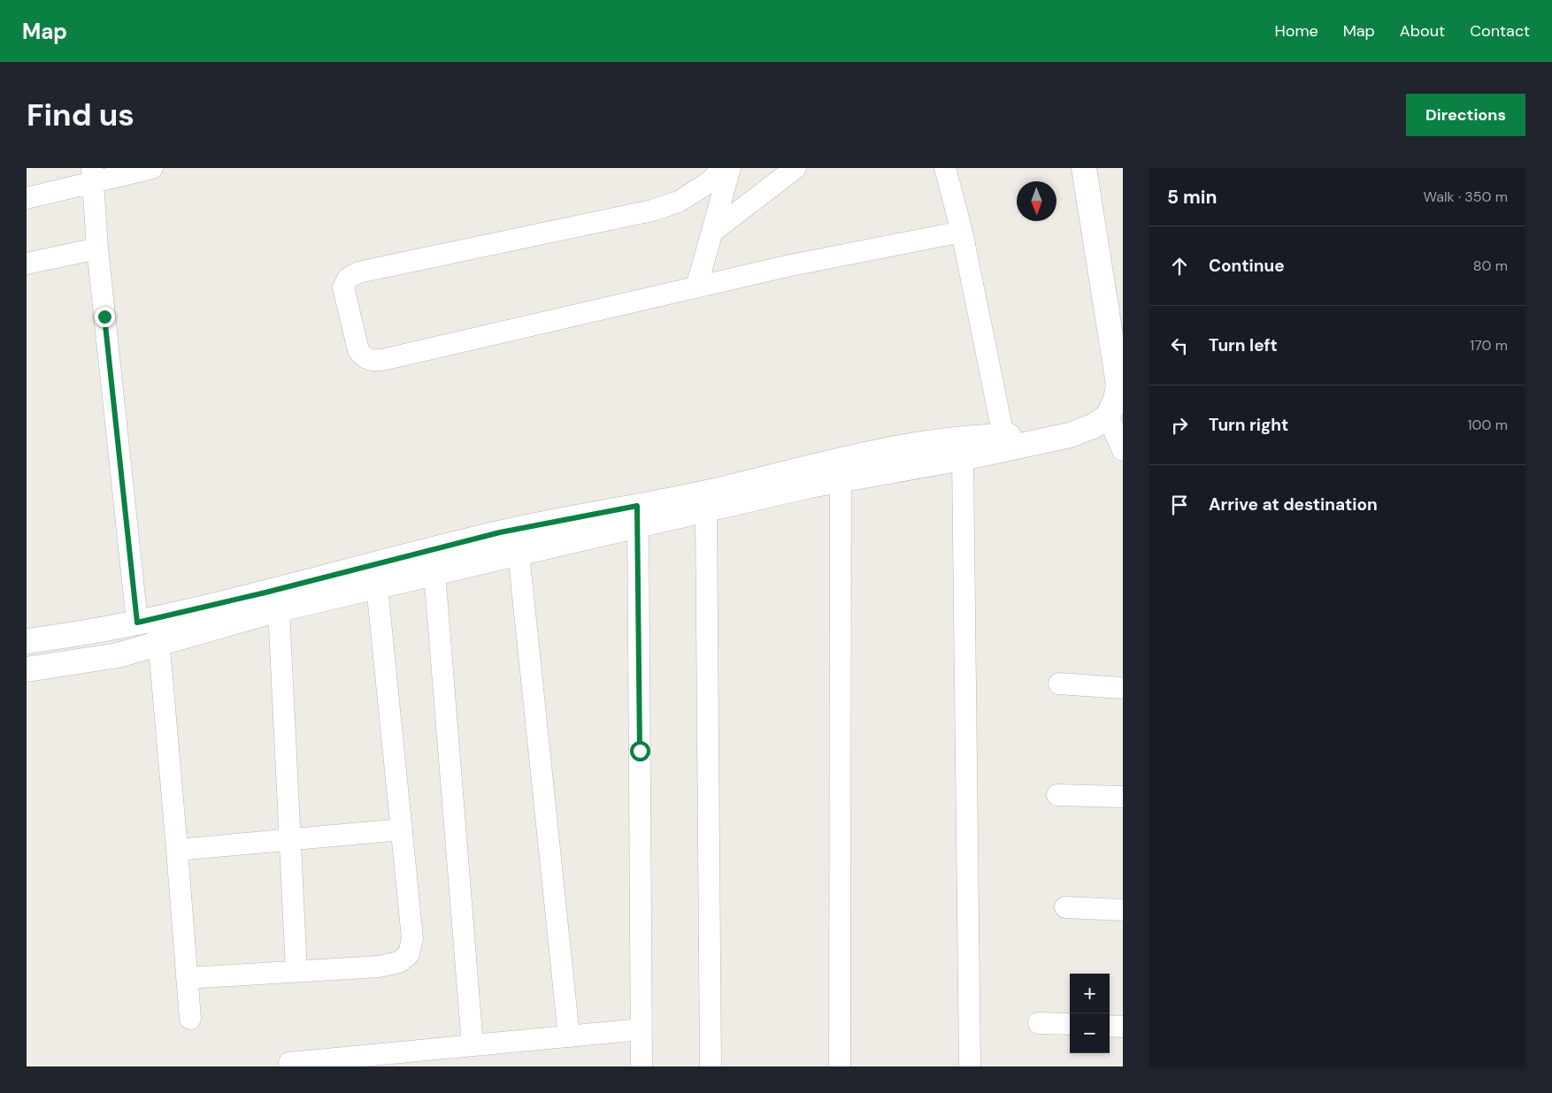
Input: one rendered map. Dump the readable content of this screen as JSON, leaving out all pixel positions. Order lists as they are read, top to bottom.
{
  "north": "bottom",
  "page": {
    "header": "Map",
    "nav": [
      "Home",
      "Map",
      "About",
      "Contact"
    ],
    "buttons": "Directions",
    "title": "Find us",
    "heading": ["5 min", "Walk · 350 m"],
    "list": [
      ["Continue", "80 m"],
      ["Turn left", "170 m"],
      ["Turn right", "100 m"],
      "Arrive at destination"
    ],
    "map_buttons": ["+", "−"]
  }
}
